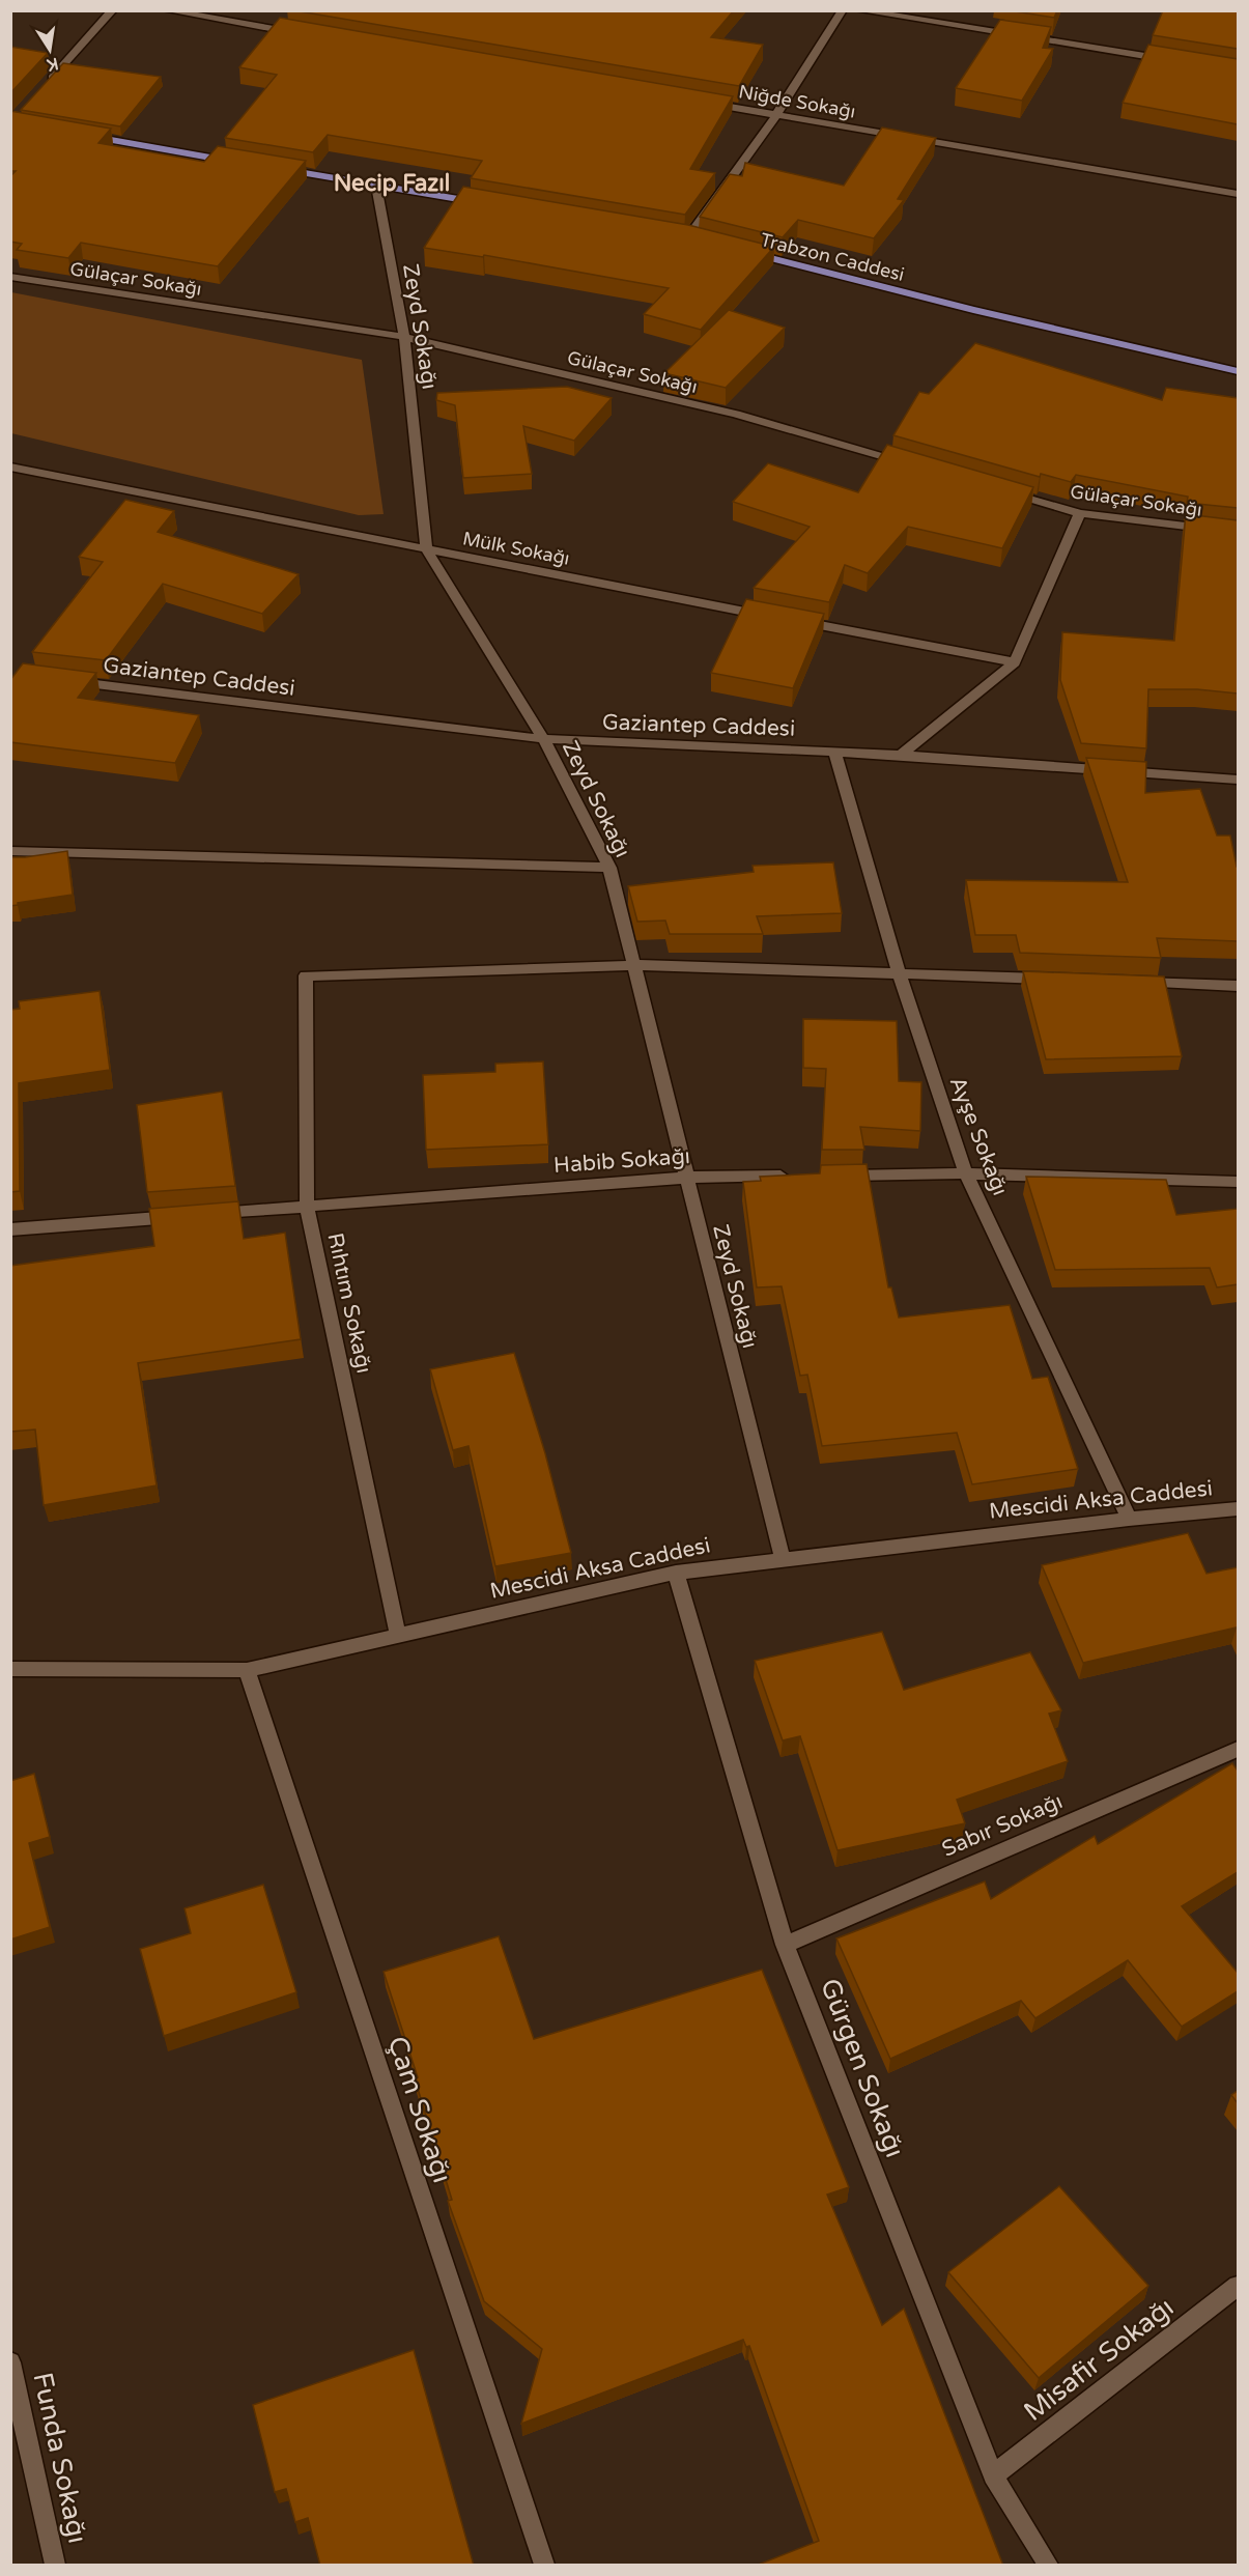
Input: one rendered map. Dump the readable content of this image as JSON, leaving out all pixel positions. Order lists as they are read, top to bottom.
{
  "streets": {
    "main road": ["Trabzon Caddesi"],
    "street": [
      "Niğde Sokağı",
      "Gülaçar Sokağı",
      "Zeyd Sokağı",
      "Mülk Sokağı",
      "Gaziantep Caddesi",
      "Ayşe Sokağı",
      "Habib Sokağı",
      "Rıhtım Sokağı",
      "Mescidi Aksa Caddesi",
      "Sabır Sokağı",
      "Gürgen Sokağı",
      "Çam Sokağı",
      "Misafir Sokağı",
      "Funda Sokağı"
    ]
  },
  "crossings": [
    ["Gülaçar Sokağı", "Zeyd Sokağı"],
    ["Zeyd Sokağı", "Mülk Sokağı"],
    ["Zeyd Sokağı", "Gaziantep Caddesi"],
    ["Zeyd Sokağı", "Habib Sokağı"],
    ["Zeyd Sokağı", "Rıhtım Sokağı"],
    ["Zeyd Sokağı", "Mescidi Aksa Caddesi"],
    ["Gaziantep Caddesi", "Ayşe Sokağı"],
    ["Ayşe Sokağı", "Mescidi Aksa Caddesi"],
    ["Habib Sokağı", "Rıhtım Sokağı"],
    ["Rıhtım Sokağı", "Mescidi Aksa Caddesi"],
    ["Mescidi Aksa Caddesi", "Gürgen Sokağı"],
    ["Mescidi Aksa Caddesi", "Çam Sokağı"],
    ["Sabır Sokağı", "Gürgen Sokağı"],
    ["Gürgen Sokağı", "Misafir Sokağı"]
  ],
  "districts": ["Necip Fazıl"],
  "north": "bottom"
}
